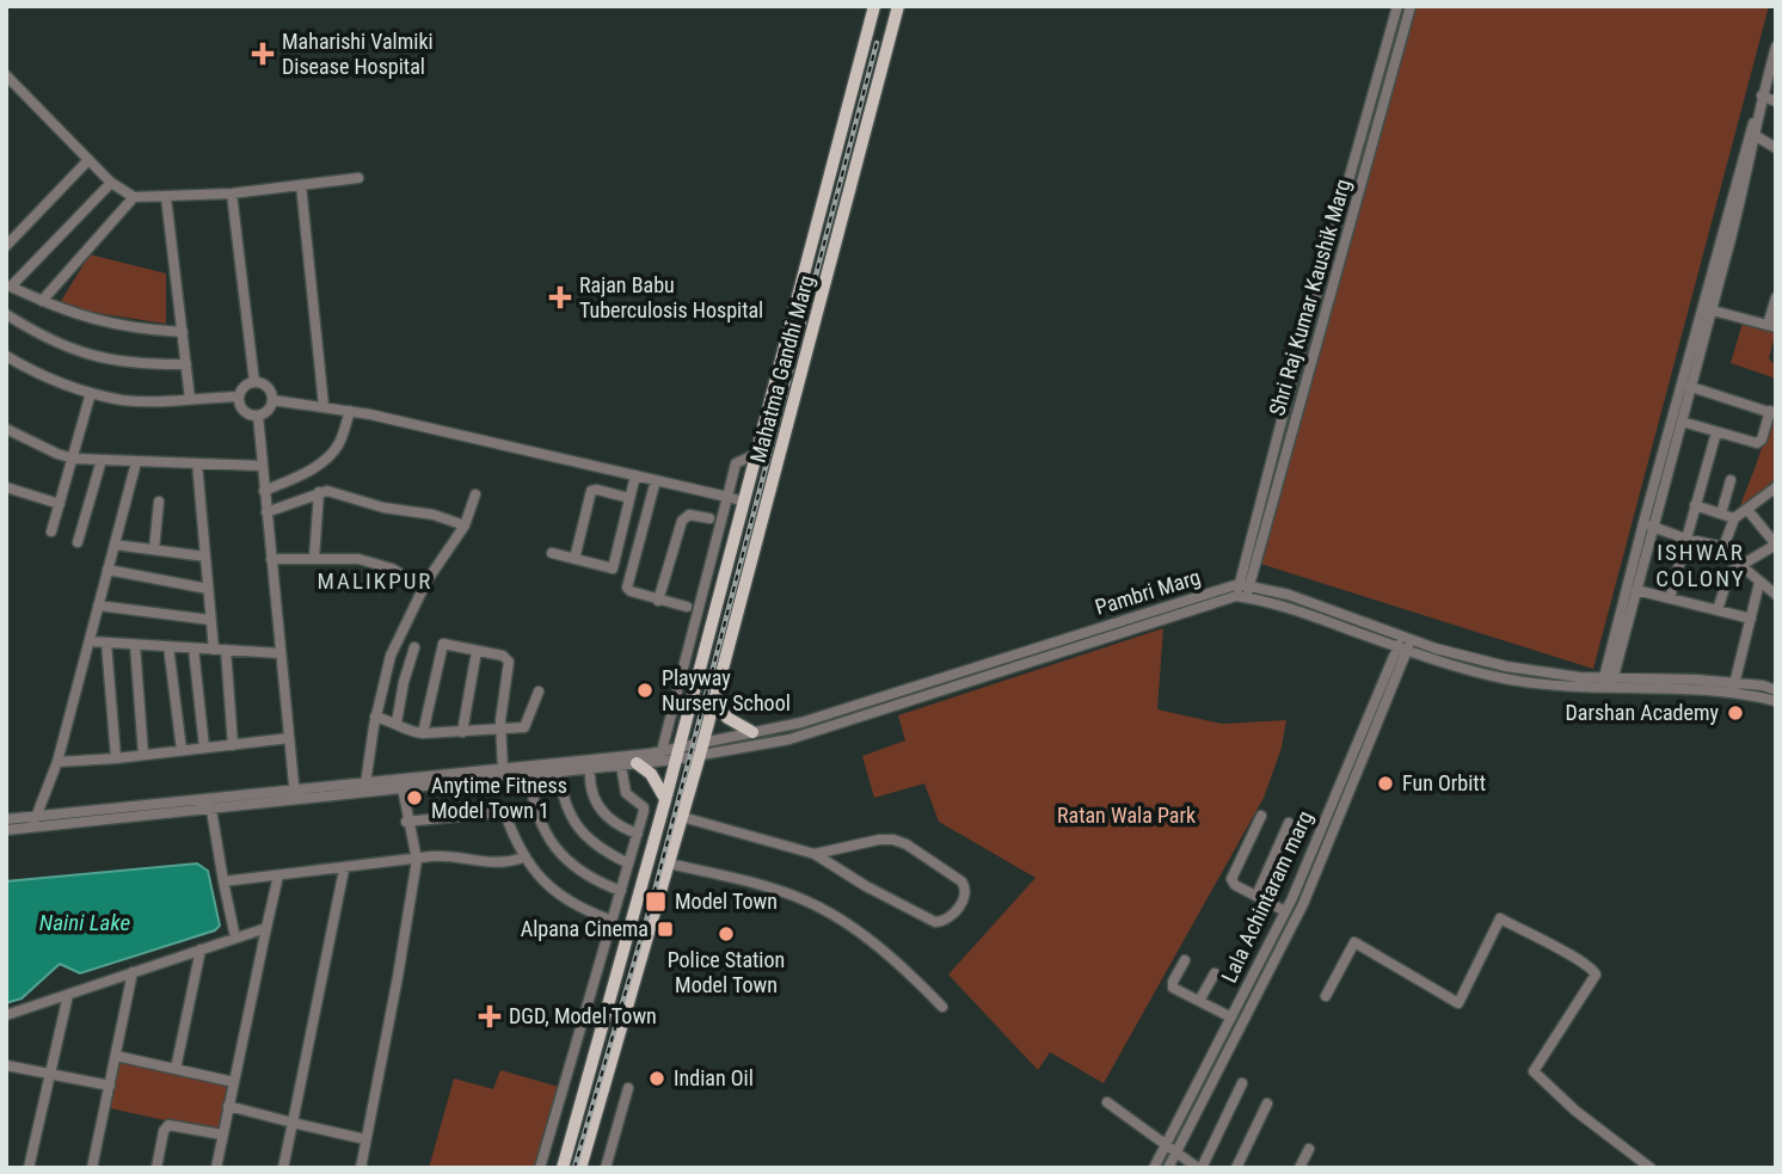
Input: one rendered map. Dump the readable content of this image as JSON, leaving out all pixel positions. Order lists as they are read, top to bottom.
{
  "streets": {
    "main road": ["Mahatma Gandhi Marg"],
    "street": ["Shri Raj Kumar Kaushik Marg", "Pambri Marg", "Lala Achintaram marg"]
  },
  "crossings": [
    ["Shri Raj Kumar Kaushik Marg", "Pambri Marg"],
    ["Mahatma Gandhi Marg", "Pambri Marg"]
  ],
  "districts": ["ISHWAR COLONY", "MALIKPUR"],
  "water": ["Naini Lake"],
  "parks": ["Ratan Wala Park"],
  "places": {
    "health": ["Maharishi Valmiki Disease Hospital", "Rajan Babu Tuberculosis Hospital", "DGD, Model Town"],
    "other": [
      "Playway Nursery School",
      "Darshan Academy",
      "Fun Orbitt",
      "Anytime Fitness Model Town 1",
      "Police Station Model Town",
      "Indian Oil"
    ],
    "transit": ["Model Town", "Alpana Cinema"]
  }
}
